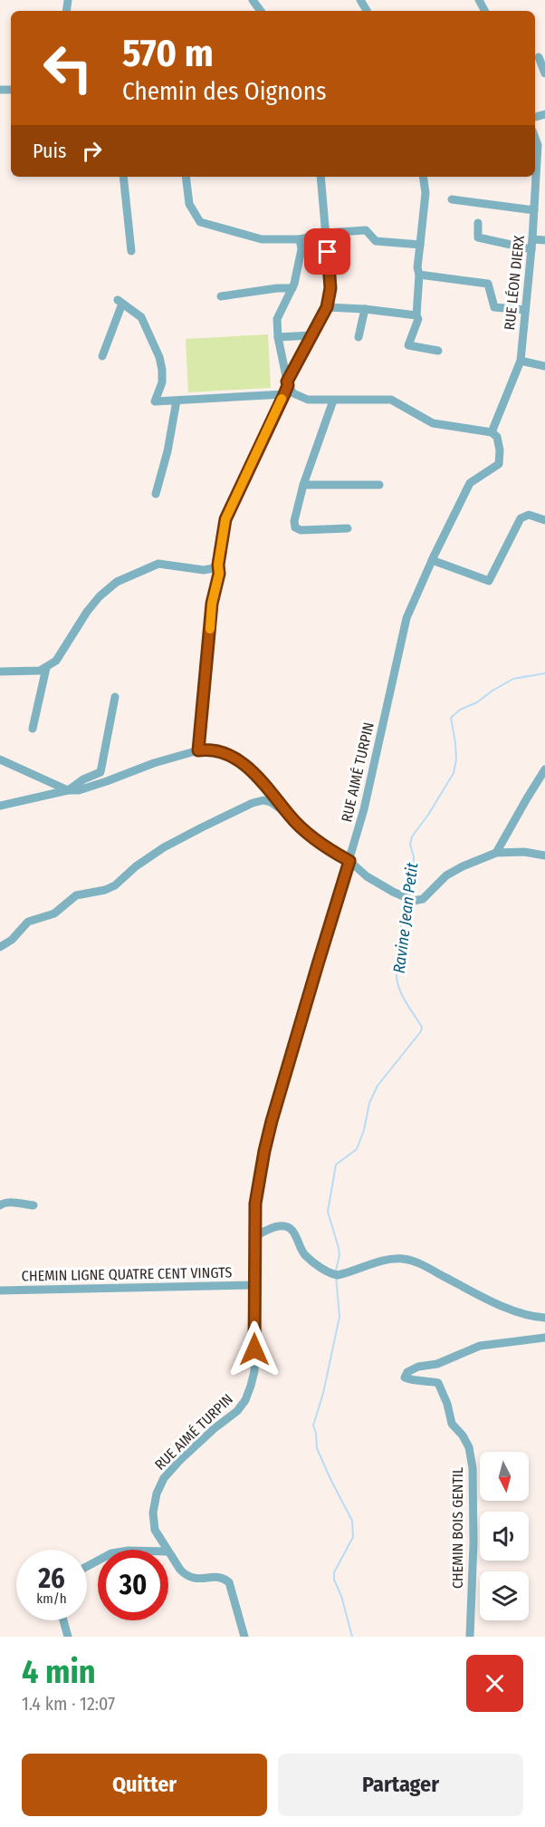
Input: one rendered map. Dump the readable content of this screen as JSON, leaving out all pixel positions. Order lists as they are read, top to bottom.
{
  "streets": {
    "street": [
      "RUE LÉON DIERX",
      "RUE AIMÉ TURPIN",
      "CHEMIN LIGNE QUATRE CENT VINGTS",
      "CHEMIN BOIS GENTIL"
    ]
  },
  "crossings": [
    ["RUE LÉON DIERX", "RUE AIMÉ TURPIN"],
    ["RUE AIMÉ TURPIN", "CHEMIN LIGNE QUATRE CENT VINGTS"]
  ],
  "water": ["Ravine Jean Petit"],
  "north": "bottom",
  "page": {
    "turn": ["570 m", "Chemin des Oignons"],
    "then": "Puis",
    "speed": "26 km/h",
    "limit": "30",
    "heading": ["4 min", "1.4 km · 12:07"],
    "buttons": ["Quitter", "Partager"]
  }
}
